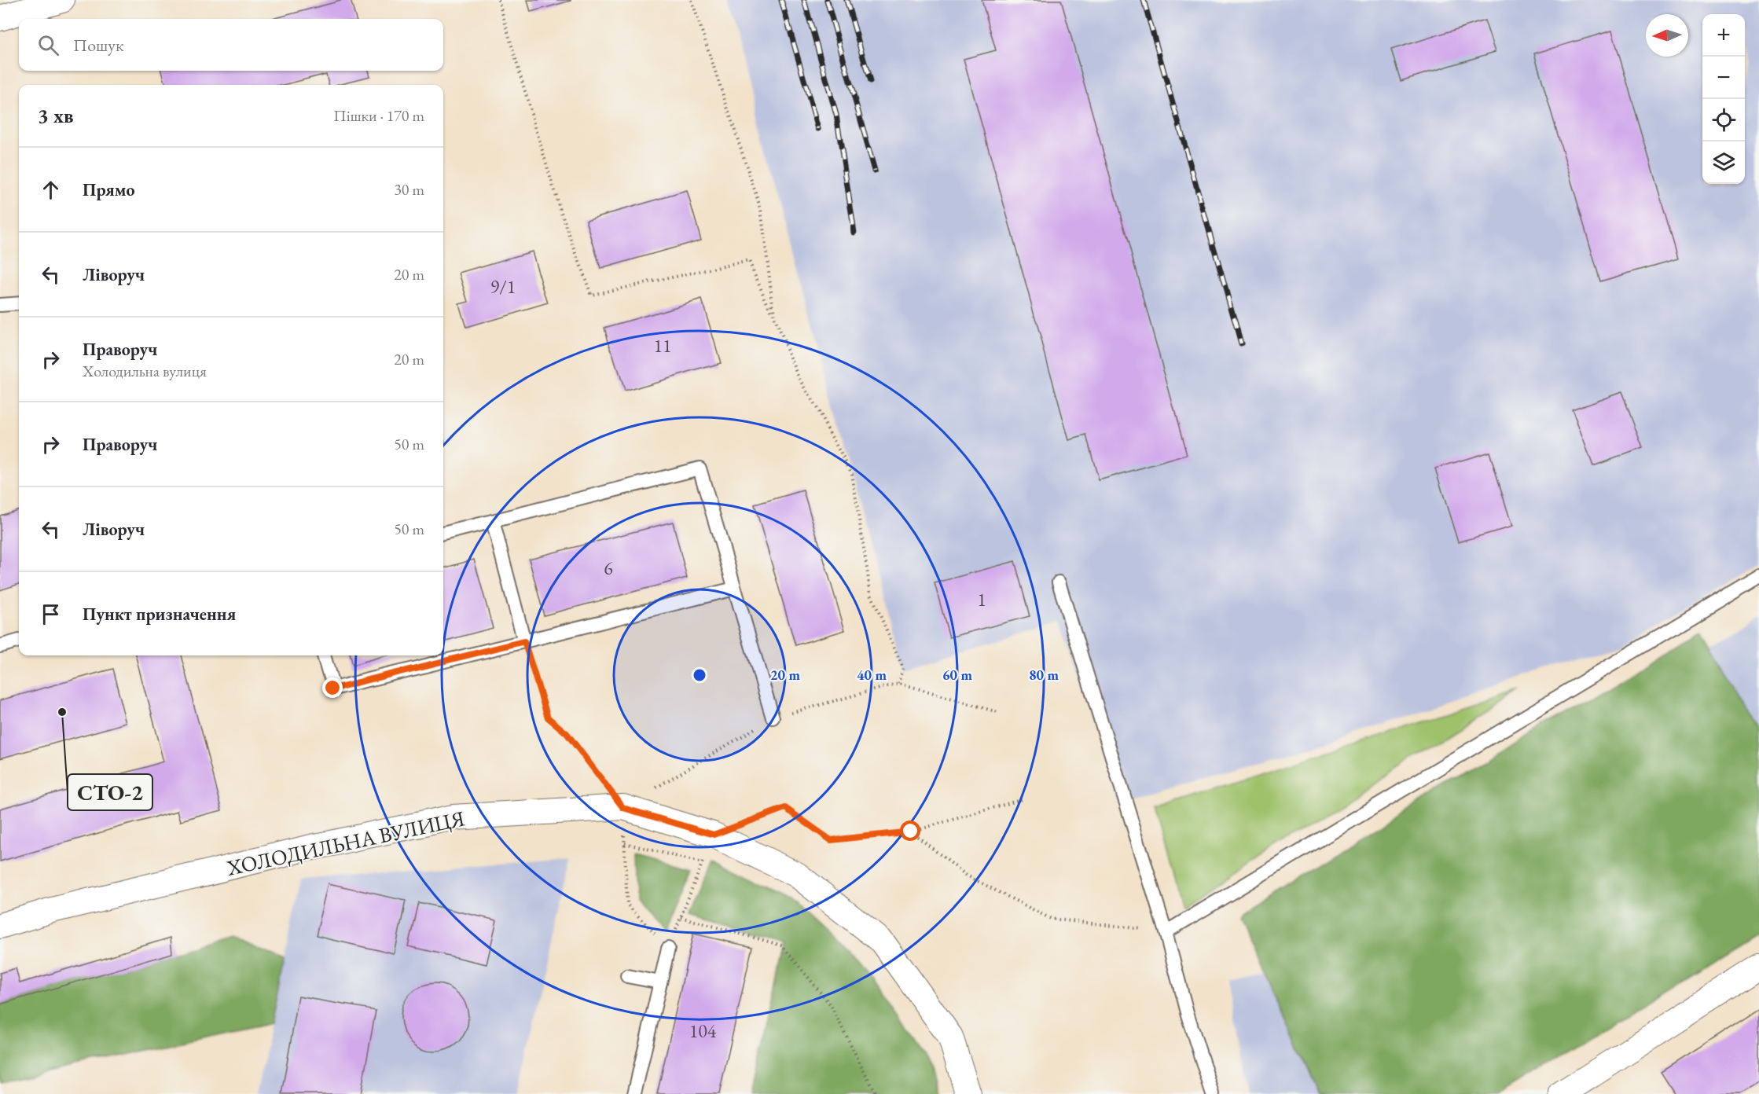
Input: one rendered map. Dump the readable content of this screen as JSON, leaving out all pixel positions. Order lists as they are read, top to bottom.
{
  "streets": {
    "street": ["ХОЛОДИЛЬНА ВУЛИЦЯ"]
  },
  "places": ["СТО-2"],
  "house_numbers": [
    "9/1",
    "11",
    "6",
    "1",
    "104"
  ],
  "north": "left",
  "page": {
    "map_buttons": ["+", "−"],
    "search": "Пошук",
    "heading": ["3 хв", "Пішки · 170 m"],
    "list": [
      ["Прямо", "30 m"],
      ["Ліворуч", "20 m"],
      ["Праворуч", "Холодильна вулиця", "20 m"],
      ["Праворуч", "50 m"],
      ["Ліворуч", "50 m"],
      "Пункт призначення"
    ]
  },
  "rings": [
    "20 m",
    "40 m",
    "60 m",
    "80 m"
  ]
}
